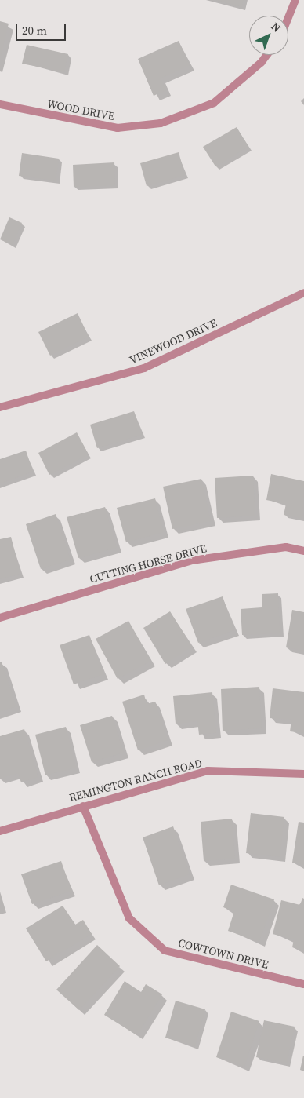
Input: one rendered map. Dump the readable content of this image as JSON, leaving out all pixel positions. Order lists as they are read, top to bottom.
{
  "streets": {
    "street": [
      "WOOD DRIVE",
      "VINEWOOD DRIVE",
      "CUTTING HORSE DRIVE",
      "REMINGTON RANCH ROAD",
      "COWTOWN DRIVE"
    ]
  },
  "crossings": [
    ["REMINGTON RANCH ROAD", "COWTOWN DRIVE"]
  ],
  "scale_bar": "20 m",
  "north": "top right"
}
